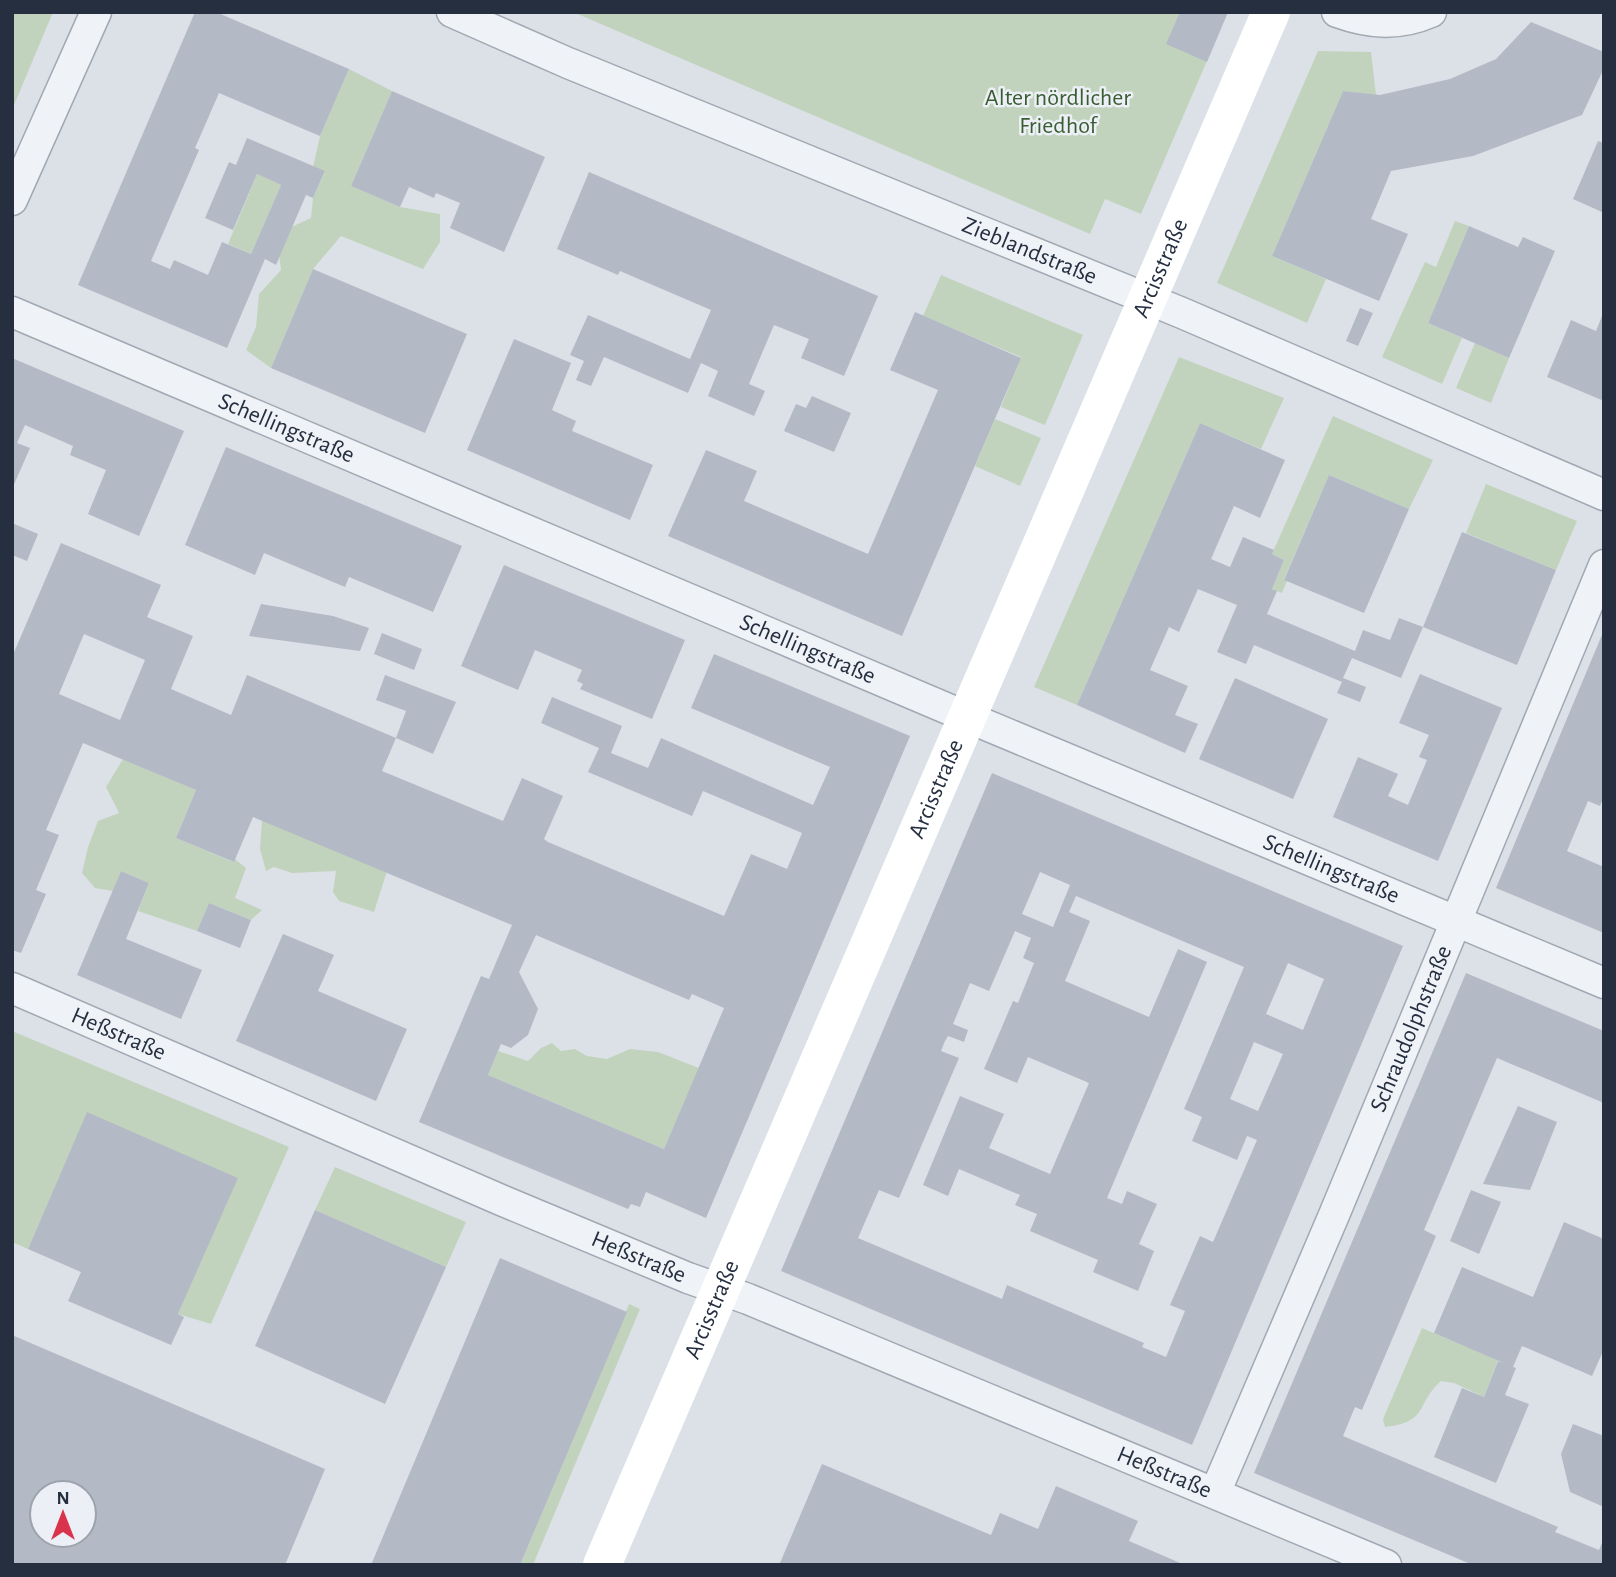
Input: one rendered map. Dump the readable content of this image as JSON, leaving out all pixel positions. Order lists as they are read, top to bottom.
{
  "streets": {
    "main road": ["Arcisstraße"],
    "street": [
      "Zieblandstraße",
      "Schellingstraße",
      "Schraudolphstraße",
      "Heßstraße"
    ]
  },
  "crossings": [
    ["Zieblandstraße", "Arcisstraße"],
    ["Arcisstraße", "Schellingstraße"],
    ["Arcisstraße", "Heßstraße"],
    ["Schellingstraße", "Schraudolphstraße"],
    ["Schraudolphstraße", "Heßstraße"]
  ],
  "parks": ["Alter nördlicher Friedhof"],
  "north": "top"
}
